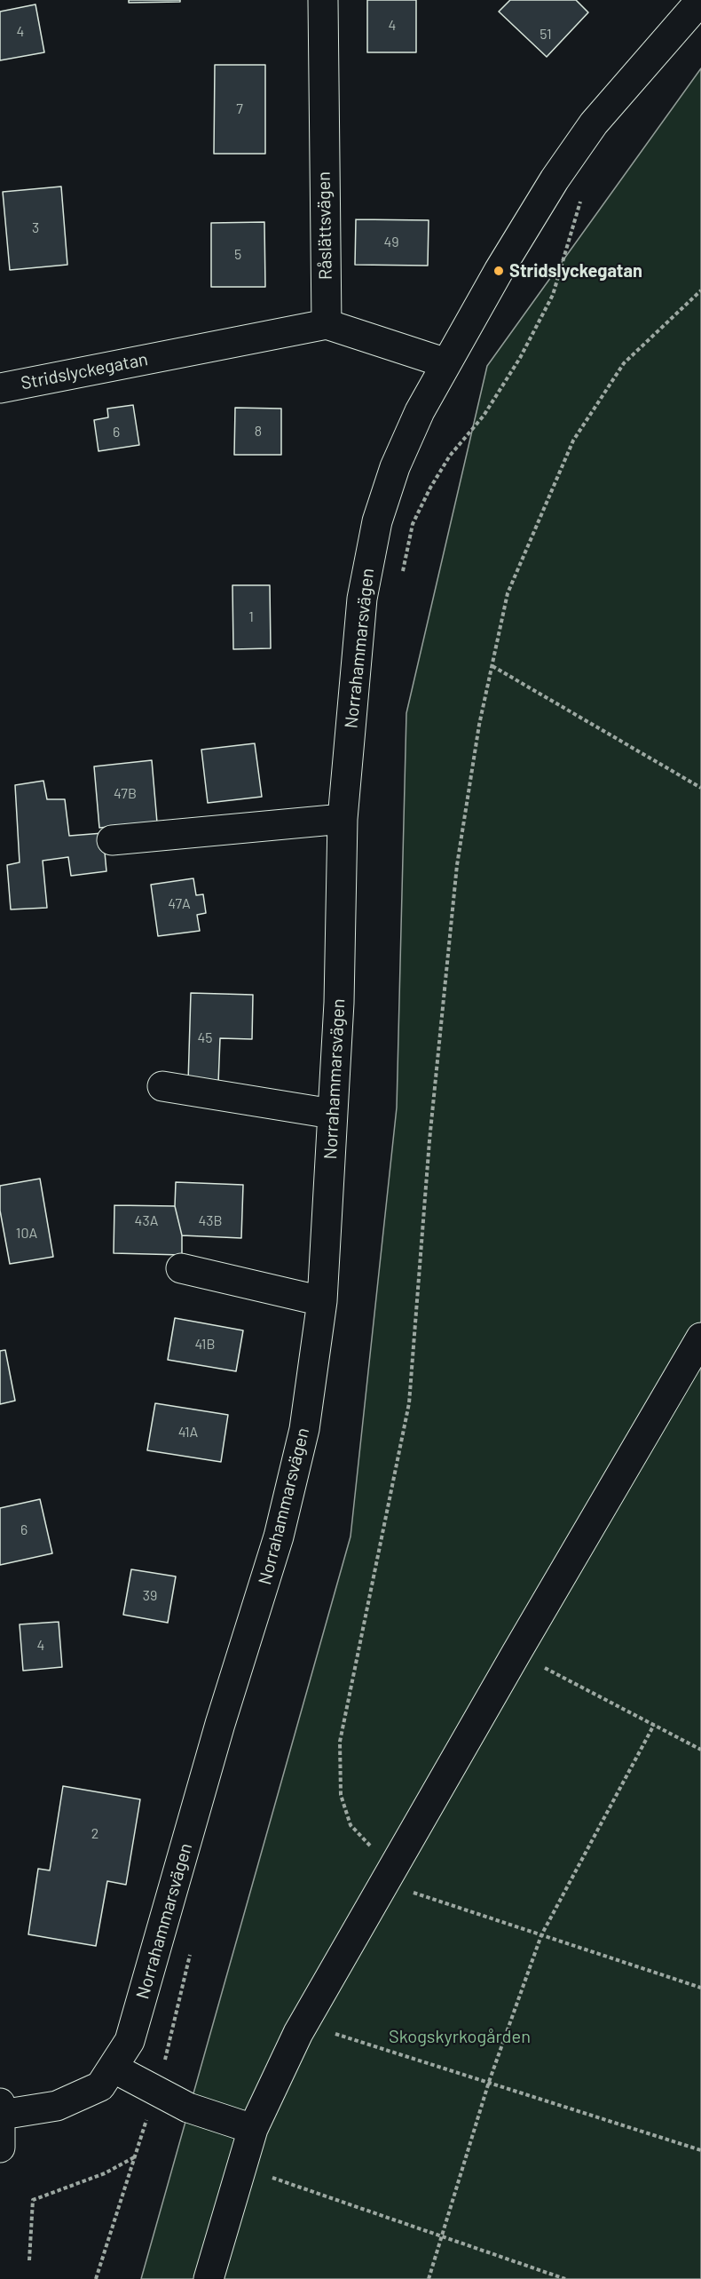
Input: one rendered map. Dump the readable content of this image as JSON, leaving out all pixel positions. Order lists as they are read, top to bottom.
{
  "streets": {
    "street": ["Råslättsvägen", "Stridslyckegatan", "Norrahammarsvägen"]
  },
  "crossings": [
    ["Råslättsvägen", "Stridslyckegatan"]
  ],
  "parks": ["Skogskyrkogården"],
  "places": ["Stridslyckegatan"],
  "house_numbers": [
    "4",
    "4",
    "51",
    "7",
    "3",
    "49",
    "5",
    "8",
    "6",
    "1",
    "47B",
    "47A",
    "45",
    "43A",
    "43B",
    "10A",
    "41B",
    "41A",
    "6",
    "39",
    "4",
    "2"
  ]
}
